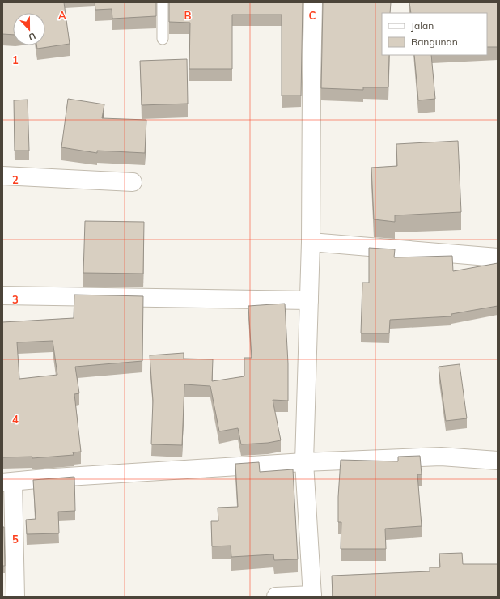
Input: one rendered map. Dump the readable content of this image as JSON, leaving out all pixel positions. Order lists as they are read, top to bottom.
{
  "legend": ["Jalan", "Bangunan"],
  "north": "bottom",
  "grid": {
    "columns": ["A", "B", "C"],
    "rows": [
      "1",
      "2",
      "3",
      "4",
      "5"
    ]
  }
}
